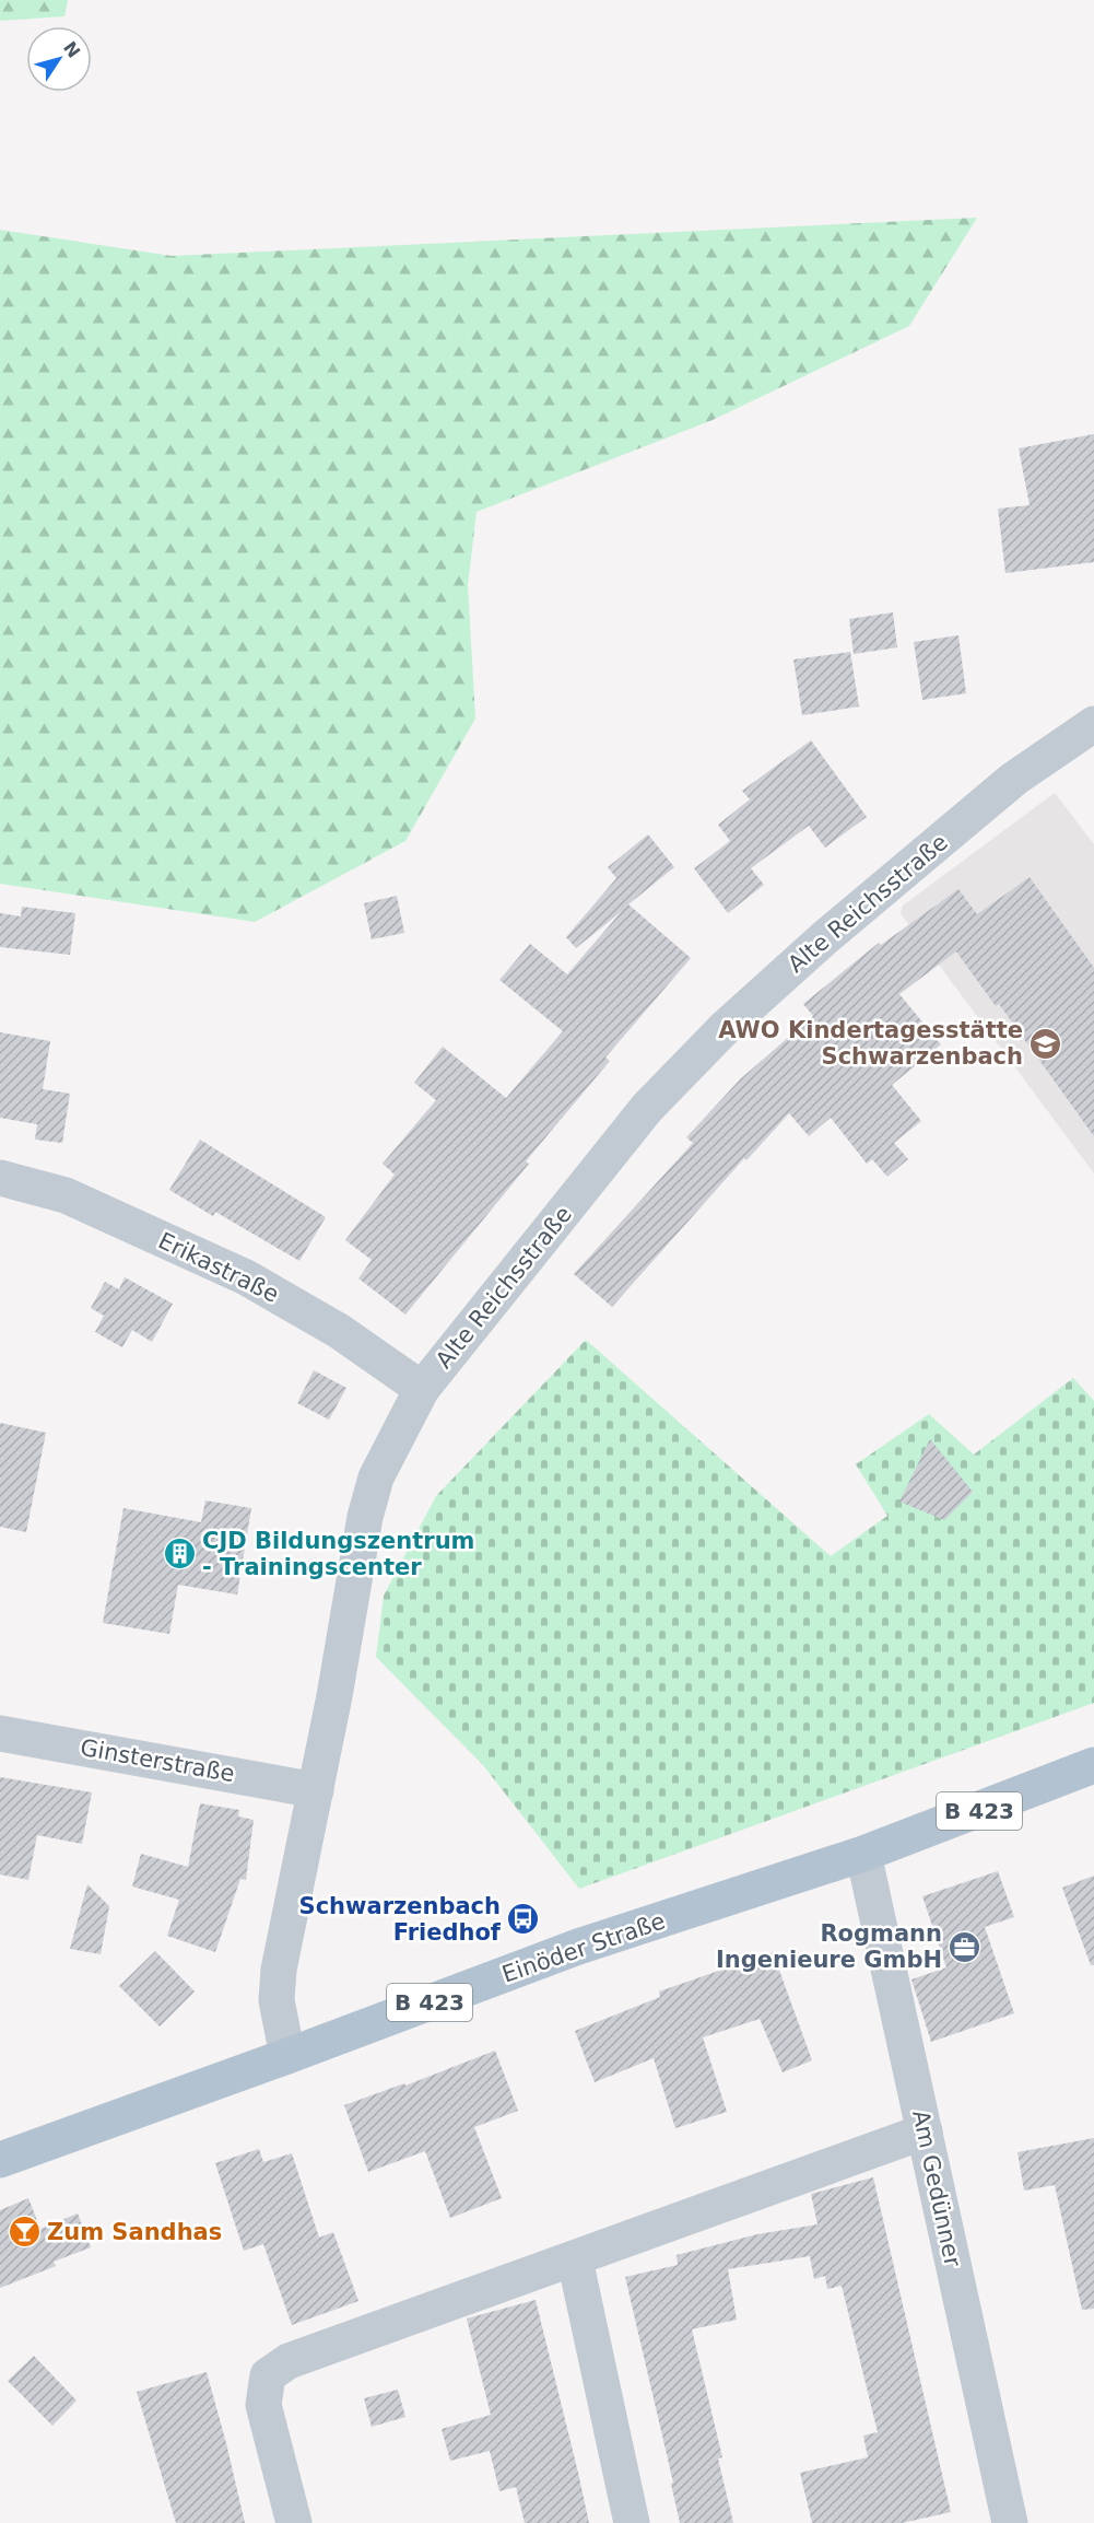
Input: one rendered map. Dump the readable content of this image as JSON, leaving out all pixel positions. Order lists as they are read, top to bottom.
{
  "streets": {
    "main road": ["B 423", "Einöder Straße"],
    "street": [
      "Alte Reichsstraße",
      "Erikastraße",
      "Ginsterstraße",
      "Am Gedünner"
    ]
  },
  "crossings": [
    ["Alte Reichsstraße", "Erikastraße"],
    ["Alte Reichsstraße", "Ginsterstraße"],
    ["Alte Reichsstraße", "Einöder Straße"],
    ["Einöder Straße", "Am Gedünner"]
  ],
  "places": {
    "school or university": ["AWO Kindertagesstätte Schwarzenbach"],
    "building": ["CJD Bildungszentrum - Trainingscenter"],
    "bus stop": ["Schwarzenbach Friedhof"],
    "office": ["Rogmann Ingenieure GmbH"],
    "bar": ["Zum Sandhas"]
  },
  "north": "top right"
}
